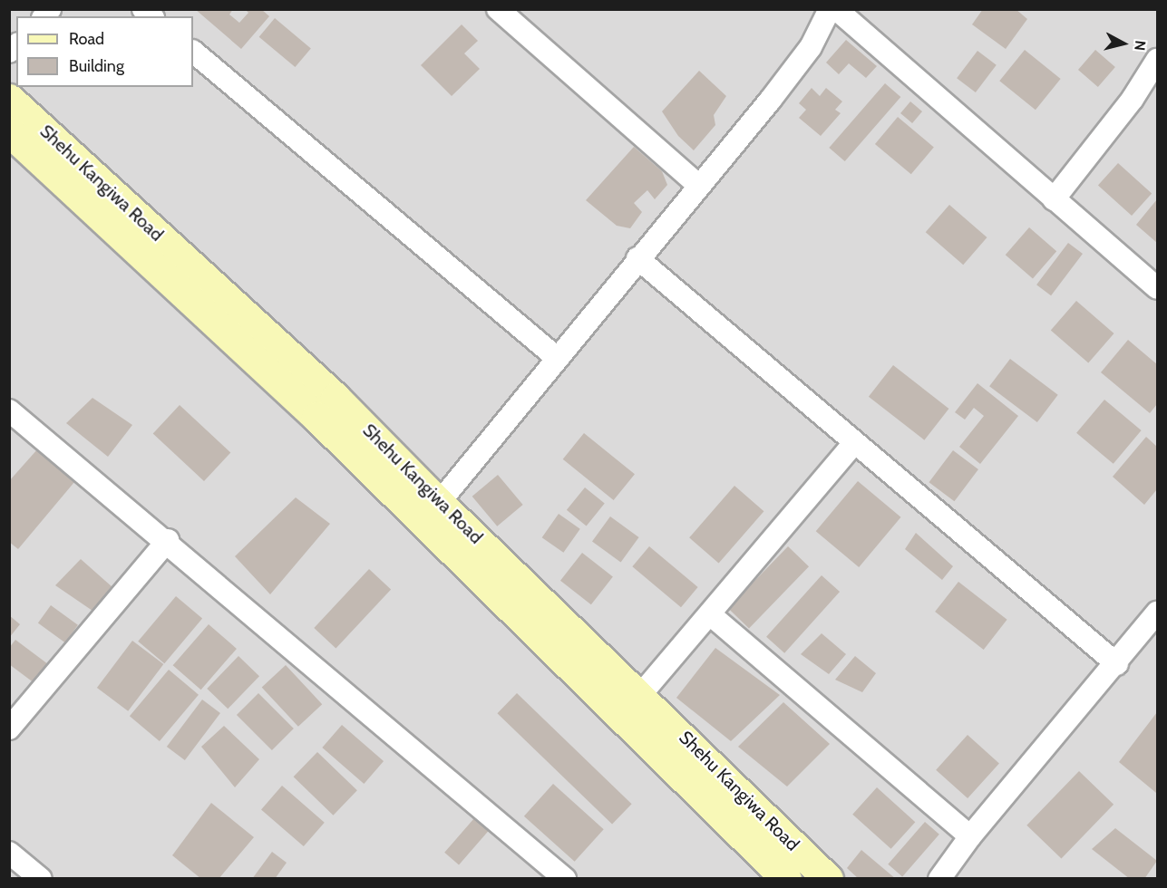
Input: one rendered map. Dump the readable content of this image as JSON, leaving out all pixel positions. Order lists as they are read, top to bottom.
{
  "streets": {
    "main road": ["Shehu Kangiwa Road"]
  },
  "legend": ["Road", "Building"],
  "north": "right"
}
